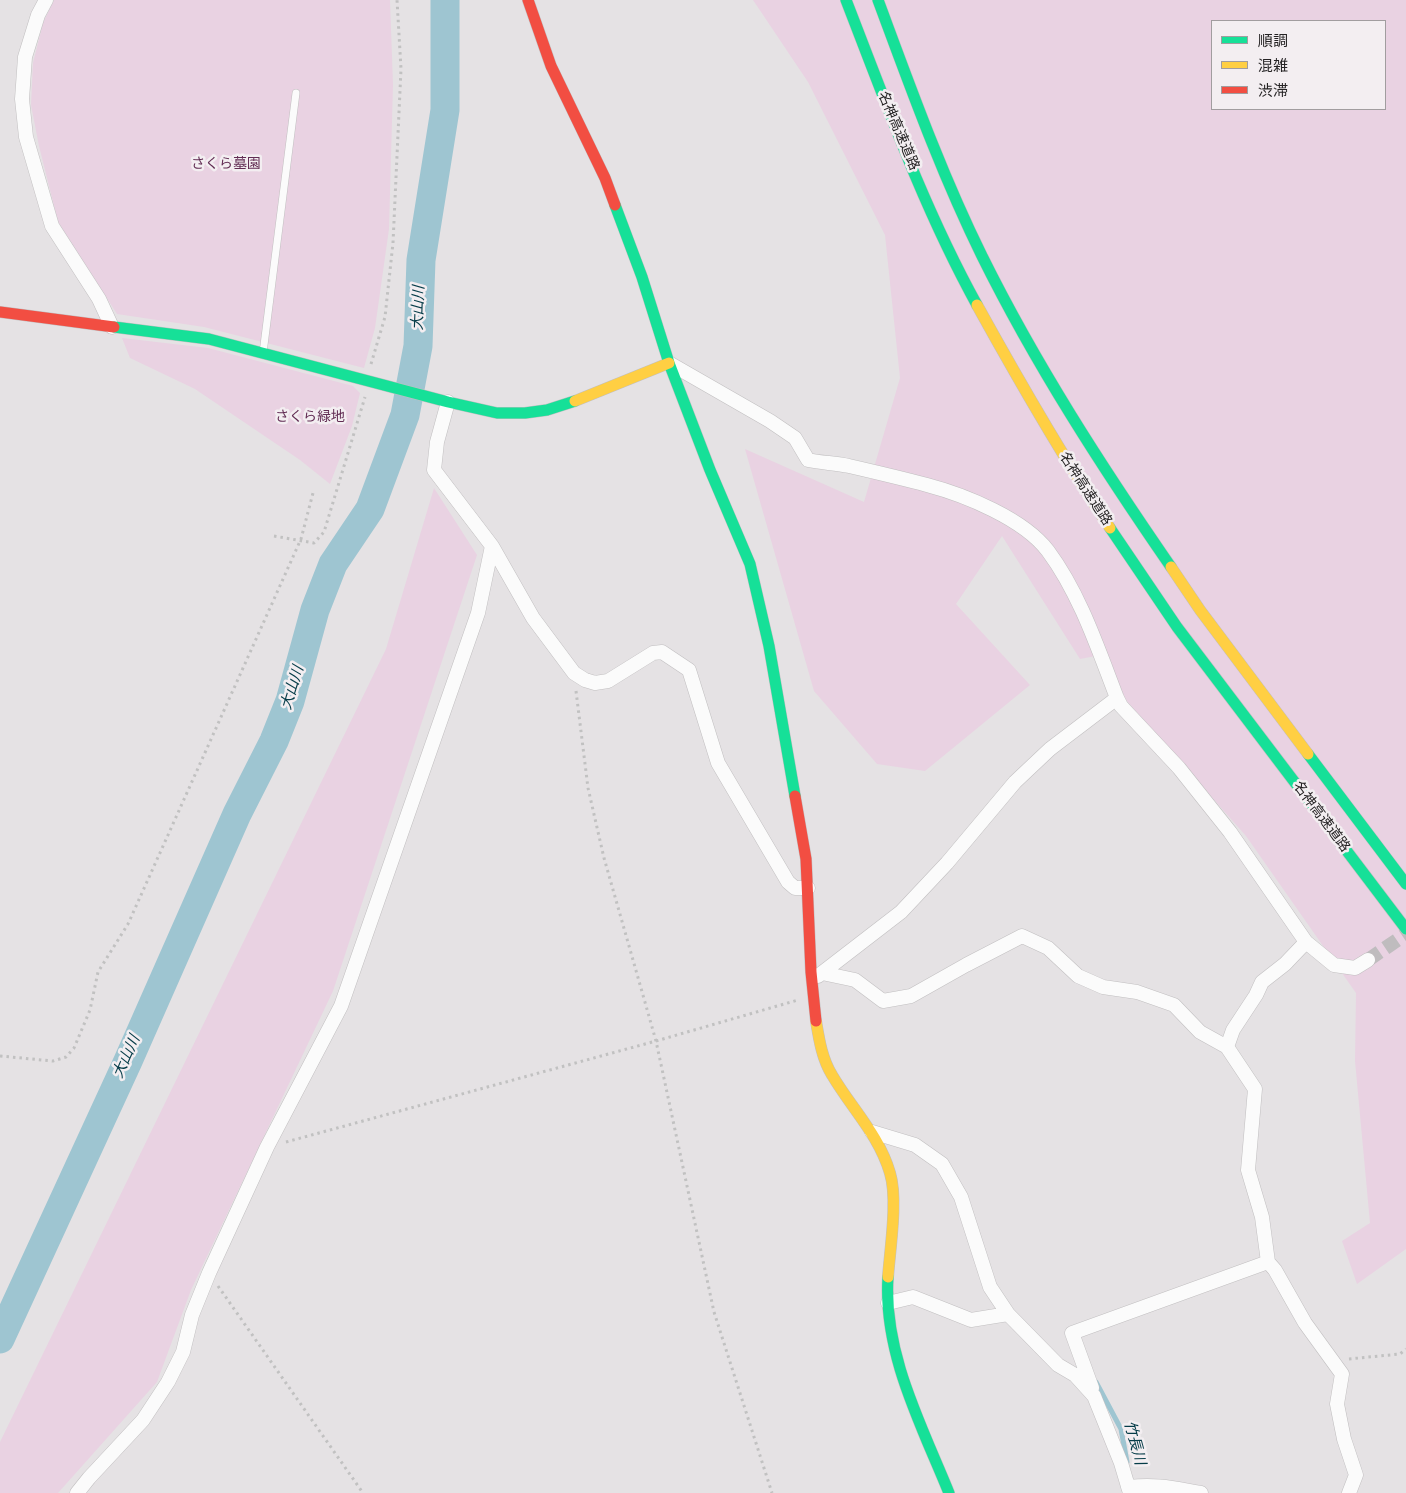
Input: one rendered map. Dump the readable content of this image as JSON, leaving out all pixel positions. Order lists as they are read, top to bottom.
{
  "streets": {
    "main road": ["名神高速道路"]
  },
  "water": ["大山川", "竹長川"],
  "parks": ["さくら墓園", "さくら緑地"],
  "legend": ["順調", "混雑", "渋滞"]
}
